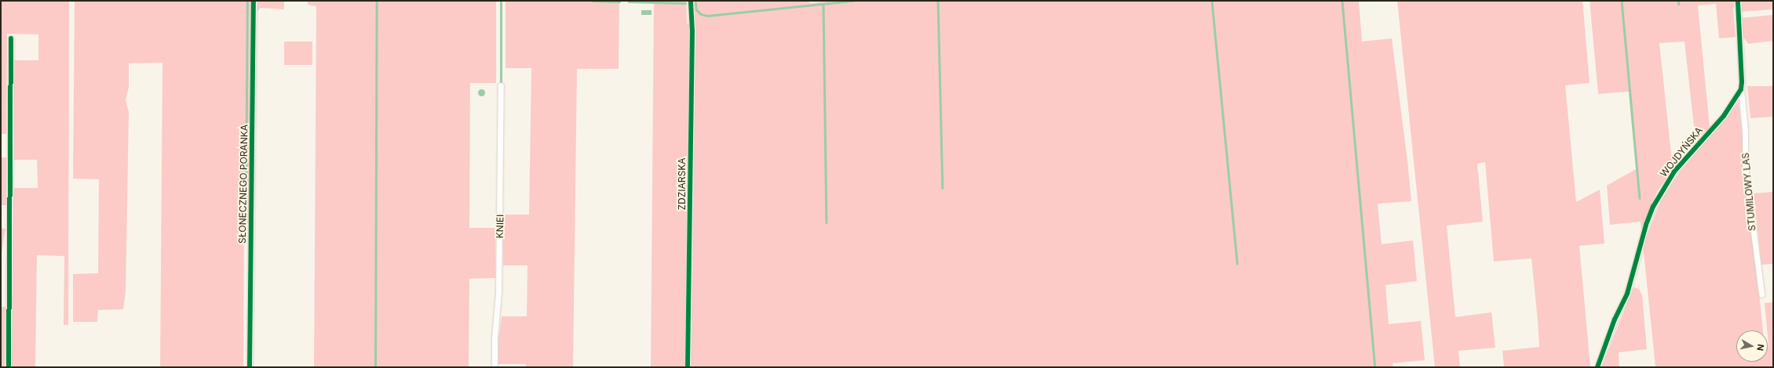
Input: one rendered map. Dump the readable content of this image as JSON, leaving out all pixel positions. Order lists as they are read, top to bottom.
{
  "streets": {
    "street": [
      "WOJDYŃSKA",
      "SŁONECZNEGO PORANKA",
      "ZDZIARSKA",
      "STUMILOWY LAS",
      "KNIEI"
    ]
  },
  "crossings": [
    ["WOJDYŃSKA", "STUMILOWY LAS"]
  ],
  "north": "right"
}
